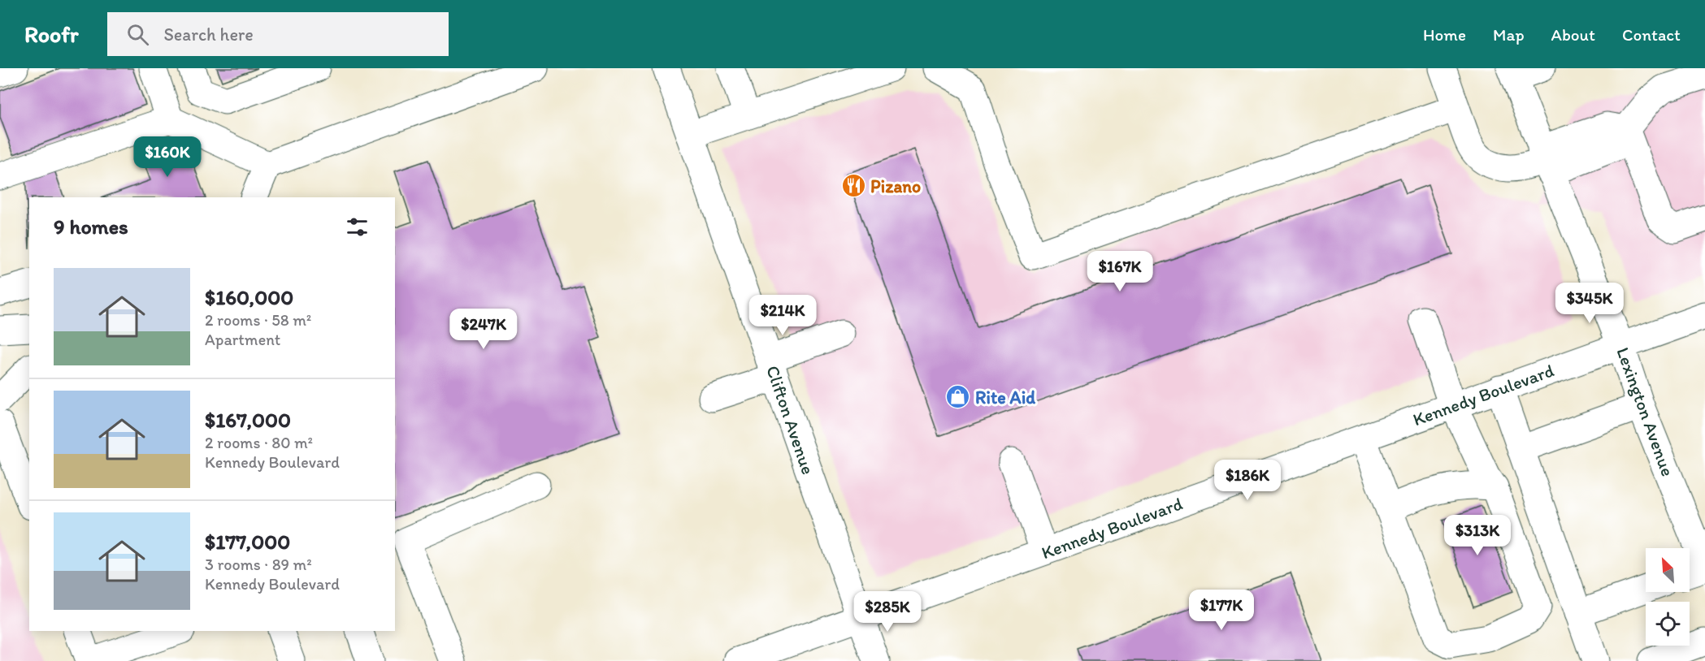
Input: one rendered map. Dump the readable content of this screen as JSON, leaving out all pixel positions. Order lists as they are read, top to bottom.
{
  "streets": {
    "main road": ["Kennedy Boulevard", "Lexington Avenue", "Clifton Avenue"]
  },
  "crossings": [
    ["Kennedy Boulevard", "Lexington Avenue"],
    ["Kennedy Boulevard", "Clifton Avenue"]
  ],
  "places": {
    "restaurant": ["Pizano"],
    "shop": ["Rite Aid"]
  },
  "north": "top left",
  "page": {
    "header": "Roofr",
    "search": "Search here",
    "nav": [
      "Home",
      "Map",
      "About",
      "Contact"
    ],
    "price": [
      "$160K",
      "$167K",
      "$345K",
      "$214K",
      "$247K",
      "$186K",
      "$313K",
      "$177K",
      "$285K"
    ],
    "heading": "9 homes",
    "list": [
      {
        "name": "$160,000",
        "note": "2 rooms · 58 m² · Apartment"
      },
      {
        "name": "$167,000",
        "note": "2 rooms · 80 m² · Kennedy Boulevard"
      },
      {
        "name": "$177,000",
        "note": "3 rooms · 89 m² · Kennedy Boulevard"
      }
    ]
  }
}
